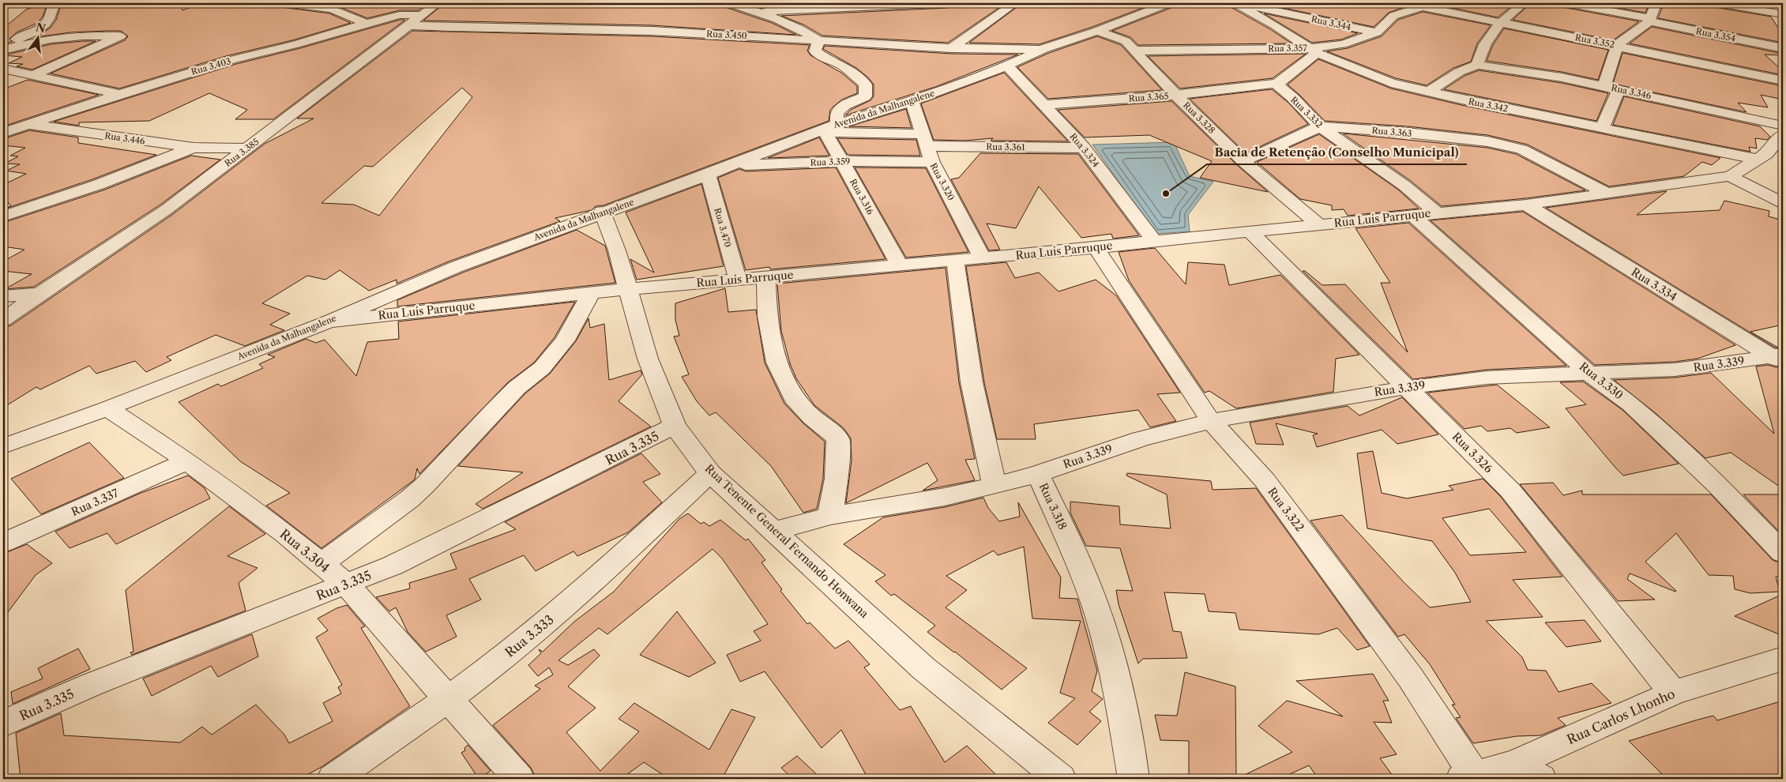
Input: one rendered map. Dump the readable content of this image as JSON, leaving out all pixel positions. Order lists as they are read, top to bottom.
{
  "streets": {
    "street": [
      "Rua 3.344",
      "Rua 3.450",
      "Rua 3.354",
      "Rua 3.352",
      "Rua 3.357",
      "Rua 3.403",
      "Rua 3.346",
      "Rua 3.365",
      "Rua 3.342",
      "Avenida da Malhangalene",
      "Rua 3.332",
      "Rua 3.328",
      "Rua 3.363",
      "Rua 3.446",
      "Rua 3.361",
      "Rua 3.324",
      "Rua 3.385",
      "Rua 3.359",
      "Rua 3.320",
      "Rua 3.316",
      "Rua Luís Parruque",
      "Rua 3.470",
      "Rua 3.334",
      "Rua 3.339",
      "Rua 3.330",
      "Rua 3.335",
      "Rua 3.326",
      "Rua 3.337",
      "Rua 3.318",
      "Rua 3.322",
      "Rua Tenente General Fernando Honwana",
      "Rua 3.304",
      "Rua 3.333",
      "Rua Carlos Lhonho"
    ]
  },
  "crossings": [
    ["Rua 3.344", "Rua 3.357"],
    ["Rua 3.450", "Rua 3.403"],
    ["Rua 3.450", "Avenida da Malhangalene"],
    ["Rua 3.450", "Rua 3.385"],
    ["Rua 3.352", "Rua 3.357"],
    ["Rua 3.357", "Rua 3.342"],
    ["Rua 3.357", "Rua 3.328"],
    ["Rua 3.403", "Rua 3.446"],
    ["Rua 3.403", "Rua 3.385"],
    ["Rua 3.365", "Rua 3.332"],
    ["Rua 3.365", "Rua 3.328"],
    ["Rua 3.365", "Rua 3.324"],
    ["Rua 3.342", "Rua Luís Parruque"],
    ["Avenida da Malhangalene", "Rua 3.328"],
    ["Avenida da Malhangalene", "Rua 3.361"],
    ["Avenida da Malhangalene", "Rua 3.324"],
    ["Avenida da Malhangalene", "Rua 3.359"],
    ["Avenida da Malhangalene", "Rua 3.320"],
    ["Avenida da Malhangalene", "Rua 3.316"],
    ["Avenida da Malhangalene", "Rua Luís Parruque"],
    ["Avenida da Malhangalene", "Rua 3.470"],
    ["Avenida da Malhangalene", "Rua Tenente General Fernando Honwana"],
    ["Avenida da Malhangalene", "Rua 3.304"],
    ["Rua 3.332", "Rua 3.363"],
    ["Rua 3.332", "Rua Luís Parruque"],
    ["Rua 3.328", "Rua 3.363"],
    ["Rua 3.328", "Rua Luís Parruque"],
    ["Rua 3.363", "Rua Luís Parruque"],
    ["Rua 3.446", "Rua 3.385"],
    ["Rua 3.361", "Rua 3.324"],
    ["Rua 3.361", "Rua 3.320"],
    ["Rua 3.361", "Rua 3.316"],
    ["Rua 3.324", "Rua Luís Parruque"],
    ["Rua 3.359", "Rua 3.320"],
    ["Rua 3.359", "Rua 3.316"],
    ["Rua 3.320", "Rua Luís Parruque"],
    ["Rua 3.316", "Rua Luís Parruque"],
    ["Rua Luís Parruque", "Rua 3.470"],
    ["Rua Luís Parruque", "Rua 3.334"],
    ["Rua Luís Parruque", "Rua 3.330"],
    ["Rua Luís Parruque", "Rua 3.326"],
    ["Rua Luís Parruque", "Rua 3.322"],
    ["Rua Luís Parruque", "Rua Tenente General Fernando Honwana"],
    ["Rua 3.334", "Rua 3.339"],
    ["Rua 3.339", "Rua 3.330"],
    ["Rua 3.339", "Rua 3.326"],
    ["Rua 3.339", "Rua 3.318"],
    ["Rua 3.339", "Rua 3.322"],
    ["Rua 3.335", "Rua Tenente General Fernando Honwana"],
    ["Rua 3.335", "Rua 3.304"],
    ["Rua 3.326", "Rua Carlos Lhonho"],
    ["Rua 3.337", "Rua 3.304"],
    ["Rua 3.318", "Rua Tenente General Fernando Honwana"],
    ["Rua 3.322", "Rua Carlos Lhonho"],
    ["Rua Tenente General Fernando Honwana", "Rua 3.333"],
    ["Rua 3.304", "Rua 3.333"]
  ],
  "places": ["Bacia de Retenção (Conselho Municipal)"],
  "north": "top"
}
